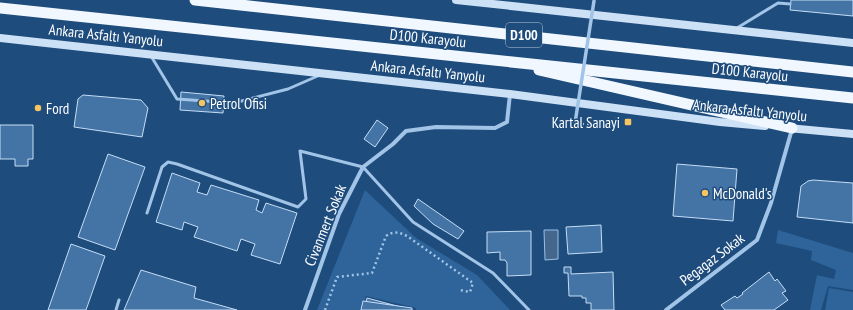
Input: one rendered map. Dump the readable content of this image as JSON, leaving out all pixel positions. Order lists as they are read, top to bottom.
{
  "streets": {
    "highway": ["D100", "D100 Karayolu"],
    "main road": ["Ankara Asfaltı Yanyolu"],
    "street": ["Civanmert Sokak", "Pegagaz Sokak"]
  },
  "crossings": [
    ["Ankara Asfaltı Yanyolu", "Civanmert Sokak"],
    ["Ankara Asfaltı Yanyolu", "Pegagaz Sokak"]
  ],
  "places": {
    "other": ["Petrol Ofisi", "Ford", "McDonald's"],
    "transit": ["Kartal Sanayi"]
  }
}
